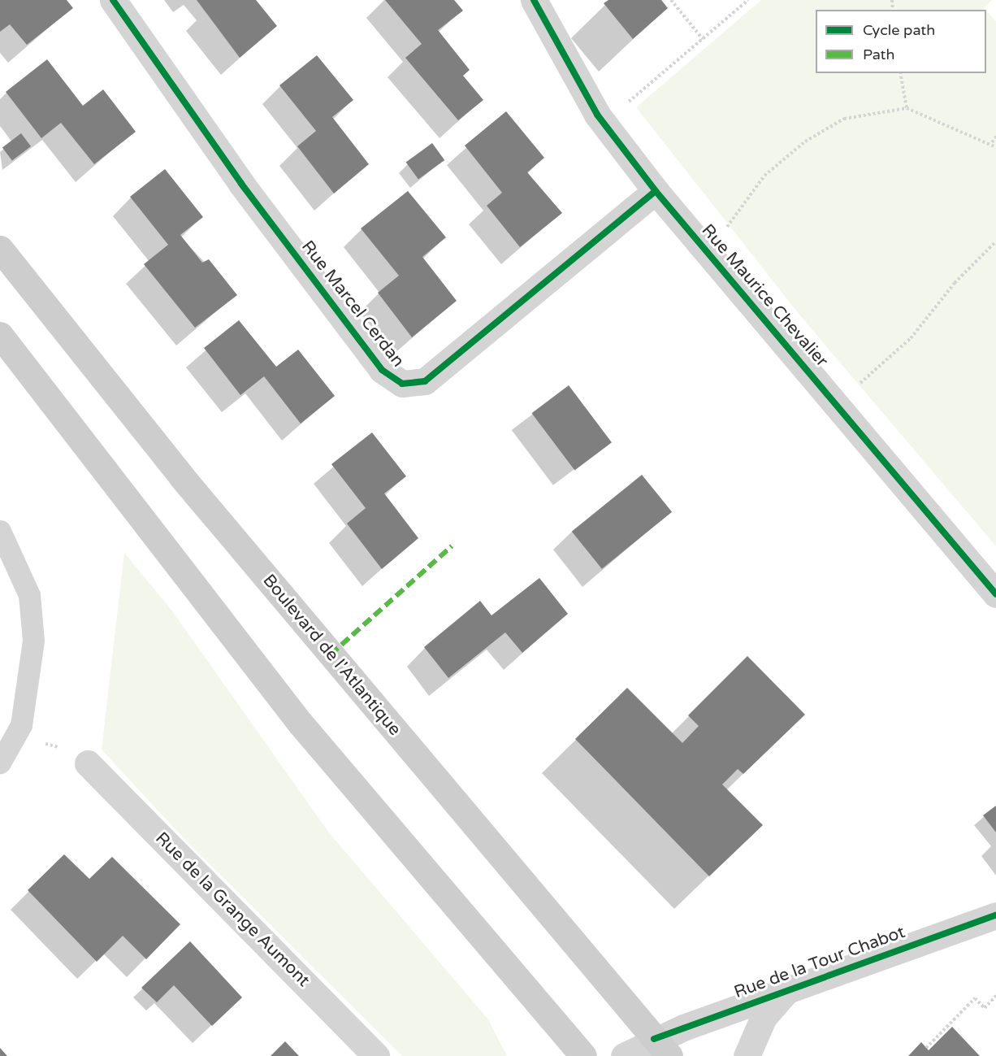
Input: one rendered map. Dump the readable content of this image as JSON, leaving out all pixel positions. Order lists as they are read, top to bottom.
{
  "streets": {
    "main road": ["Boulevard de l'Atlantique"],
    "street": [
      "Rue Maurice Chevalier",
      "Rue Marcel Cerdan",
      "Rue de la Grange Aumont",
      "Rue de la Tour Chabot"
    ]
  },
  "crossings": [
    ["Rue Maurice Chevalier", "Rue Marcel Cerdan"],
    ["Boulevard de l'Atlantique", "Rue de la Tour Chabot"]
  ],
  "legend": ["Cycle path", "Path"]
}
